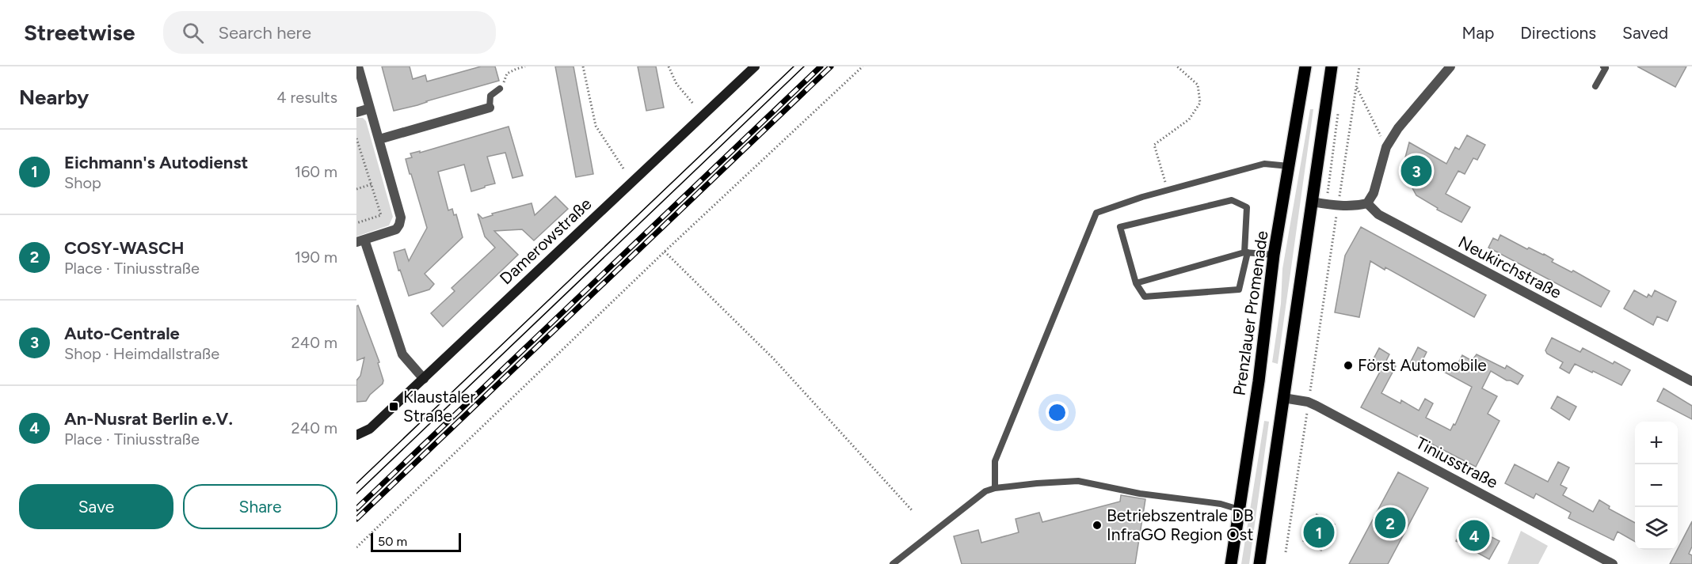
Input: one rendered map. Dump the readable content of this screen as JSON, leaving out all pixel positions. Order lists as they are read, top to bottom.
{
  "streets": {
    "main road": ["Damerowstraße", "Prenzlauer Promenade"],
    "street": ["Neukirchstraße", "Tiniusstraße"]
  },
  "places": {
    "other": ["Först Automobile", "Betriebszentrale DB InfraGO Region Ost"],
    "transit": ["Klaustaler Straße"]
  },
  "scale_bar": "50 m",
  "page": {
    "header": "Streetwise",
    "search": "Search here",
    "nav": ["Map", "Directions", "Saved"],
    "heading": ["Nearby", "4 results"],
    "list": [
      {
        "mark": "1",
        "name": "Eichmann's Autodienst",
        "note": "Shop",
        "value": "160 m"
      },
      {
        "mark": "2",
        "name": "COSY-WASCH",
        "note": "Place · Tiniusstraße",
        "value": "190 m"
      },
      {
        "mark": "3",
        "name": "Auto-Centrale",
        "note": "Shop · Heimdallstraße",
        "value": "240 m"
      },
      {
        "mark": "4",
        "name": "An-Nusrat Berlin e.V.",
        "note": "Place · Tiniusstraße",
        "value": "240 m"
      }
    ],
    "pins": [
      "3",
      "2",
      "1",
      "4"
    ],
    "map_buttons": ["+", "−"],
    "buttons": ["Save", "Share"],
    "scale": "50 m"
  }
}
